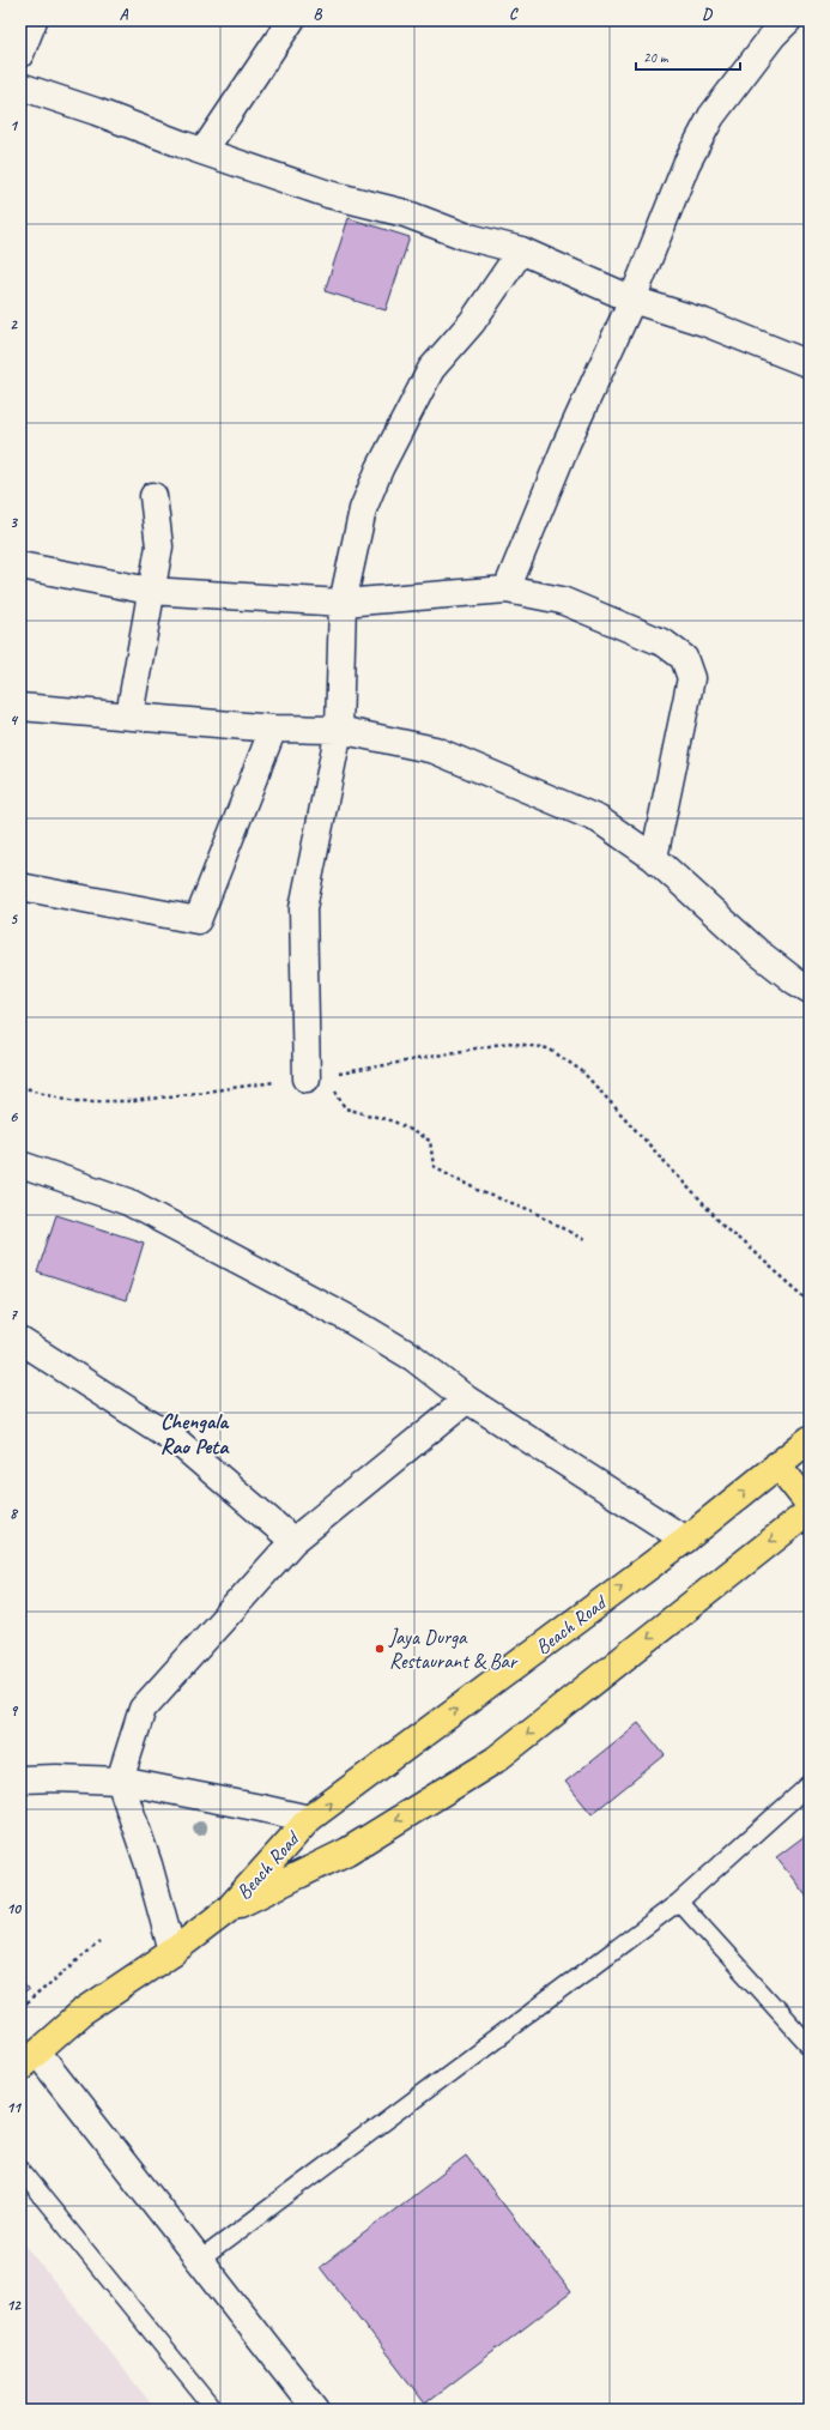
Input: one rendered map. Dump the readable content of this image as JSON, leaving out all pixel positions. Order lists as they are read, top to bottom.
{
  "streets": {
    "main road": ["Beach Road"]
  },
  "districts": ["Chengala Rao Peta"],
  "places": ["Jaya Durga Restaurant & Bar"],
  "scale_bar": "20 m",
  "grid": {
    "columns": [
      "A",
      "B",
      "C",
      "D"
    ],
    "rows": [
      "1",
      "2",
      "3",
      "4",
      "5",
      "6",
      "7",
      "8",
      "9",
      "10",
      "11",
      "12"
    ]
  }
}
